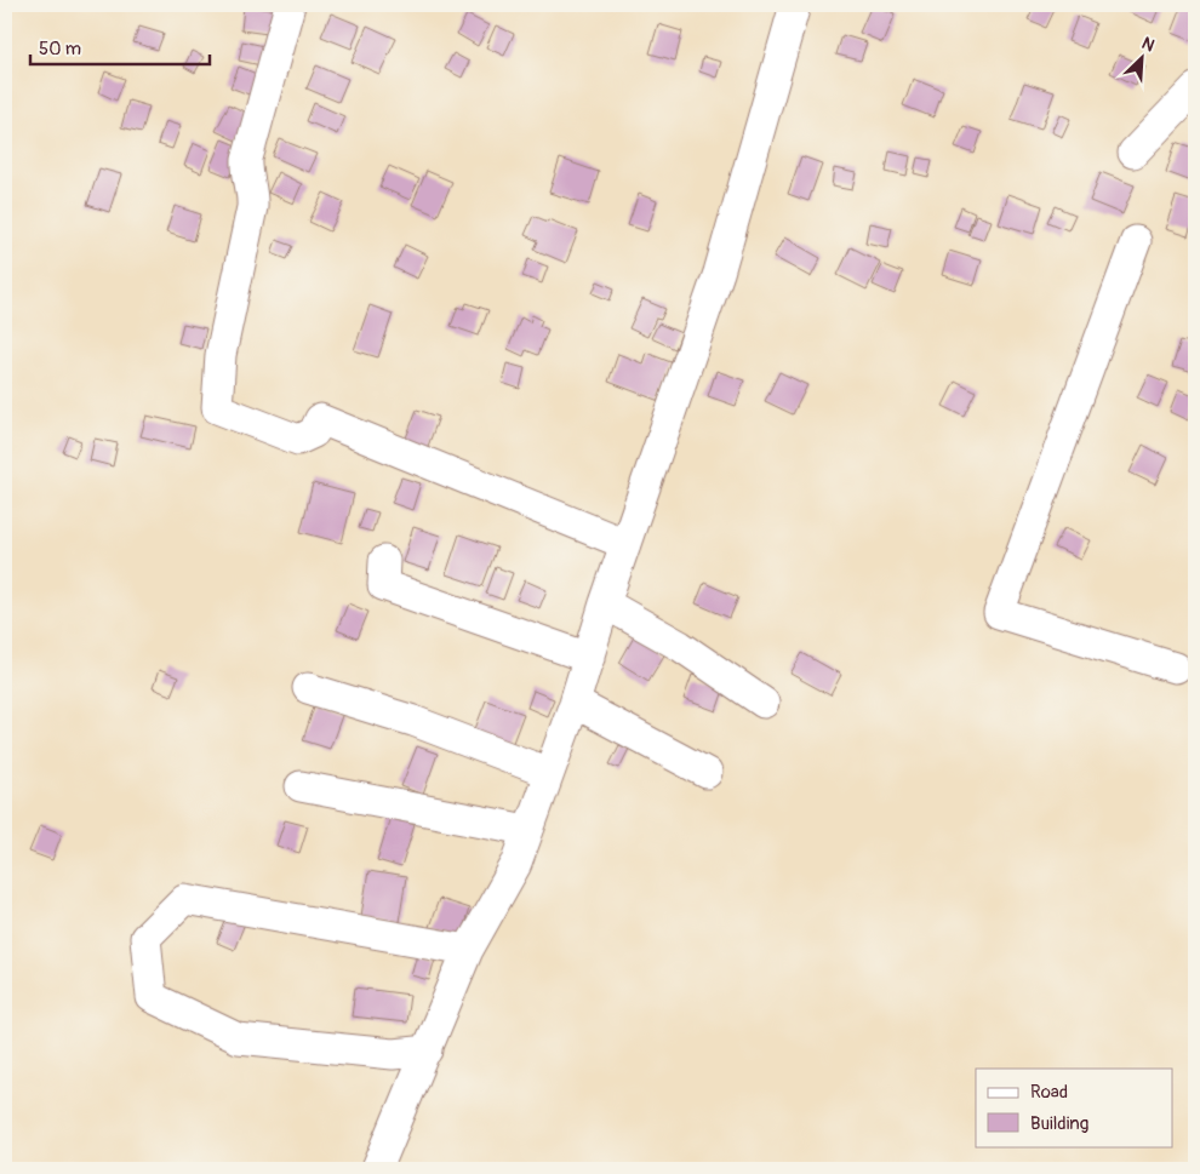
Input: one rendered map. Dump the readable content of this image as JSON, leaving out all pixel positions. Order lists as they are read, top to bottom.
{
  "legend": ["Road", "Building"],
  "scale_bar": "50 m",
  "north": "top right"
}
